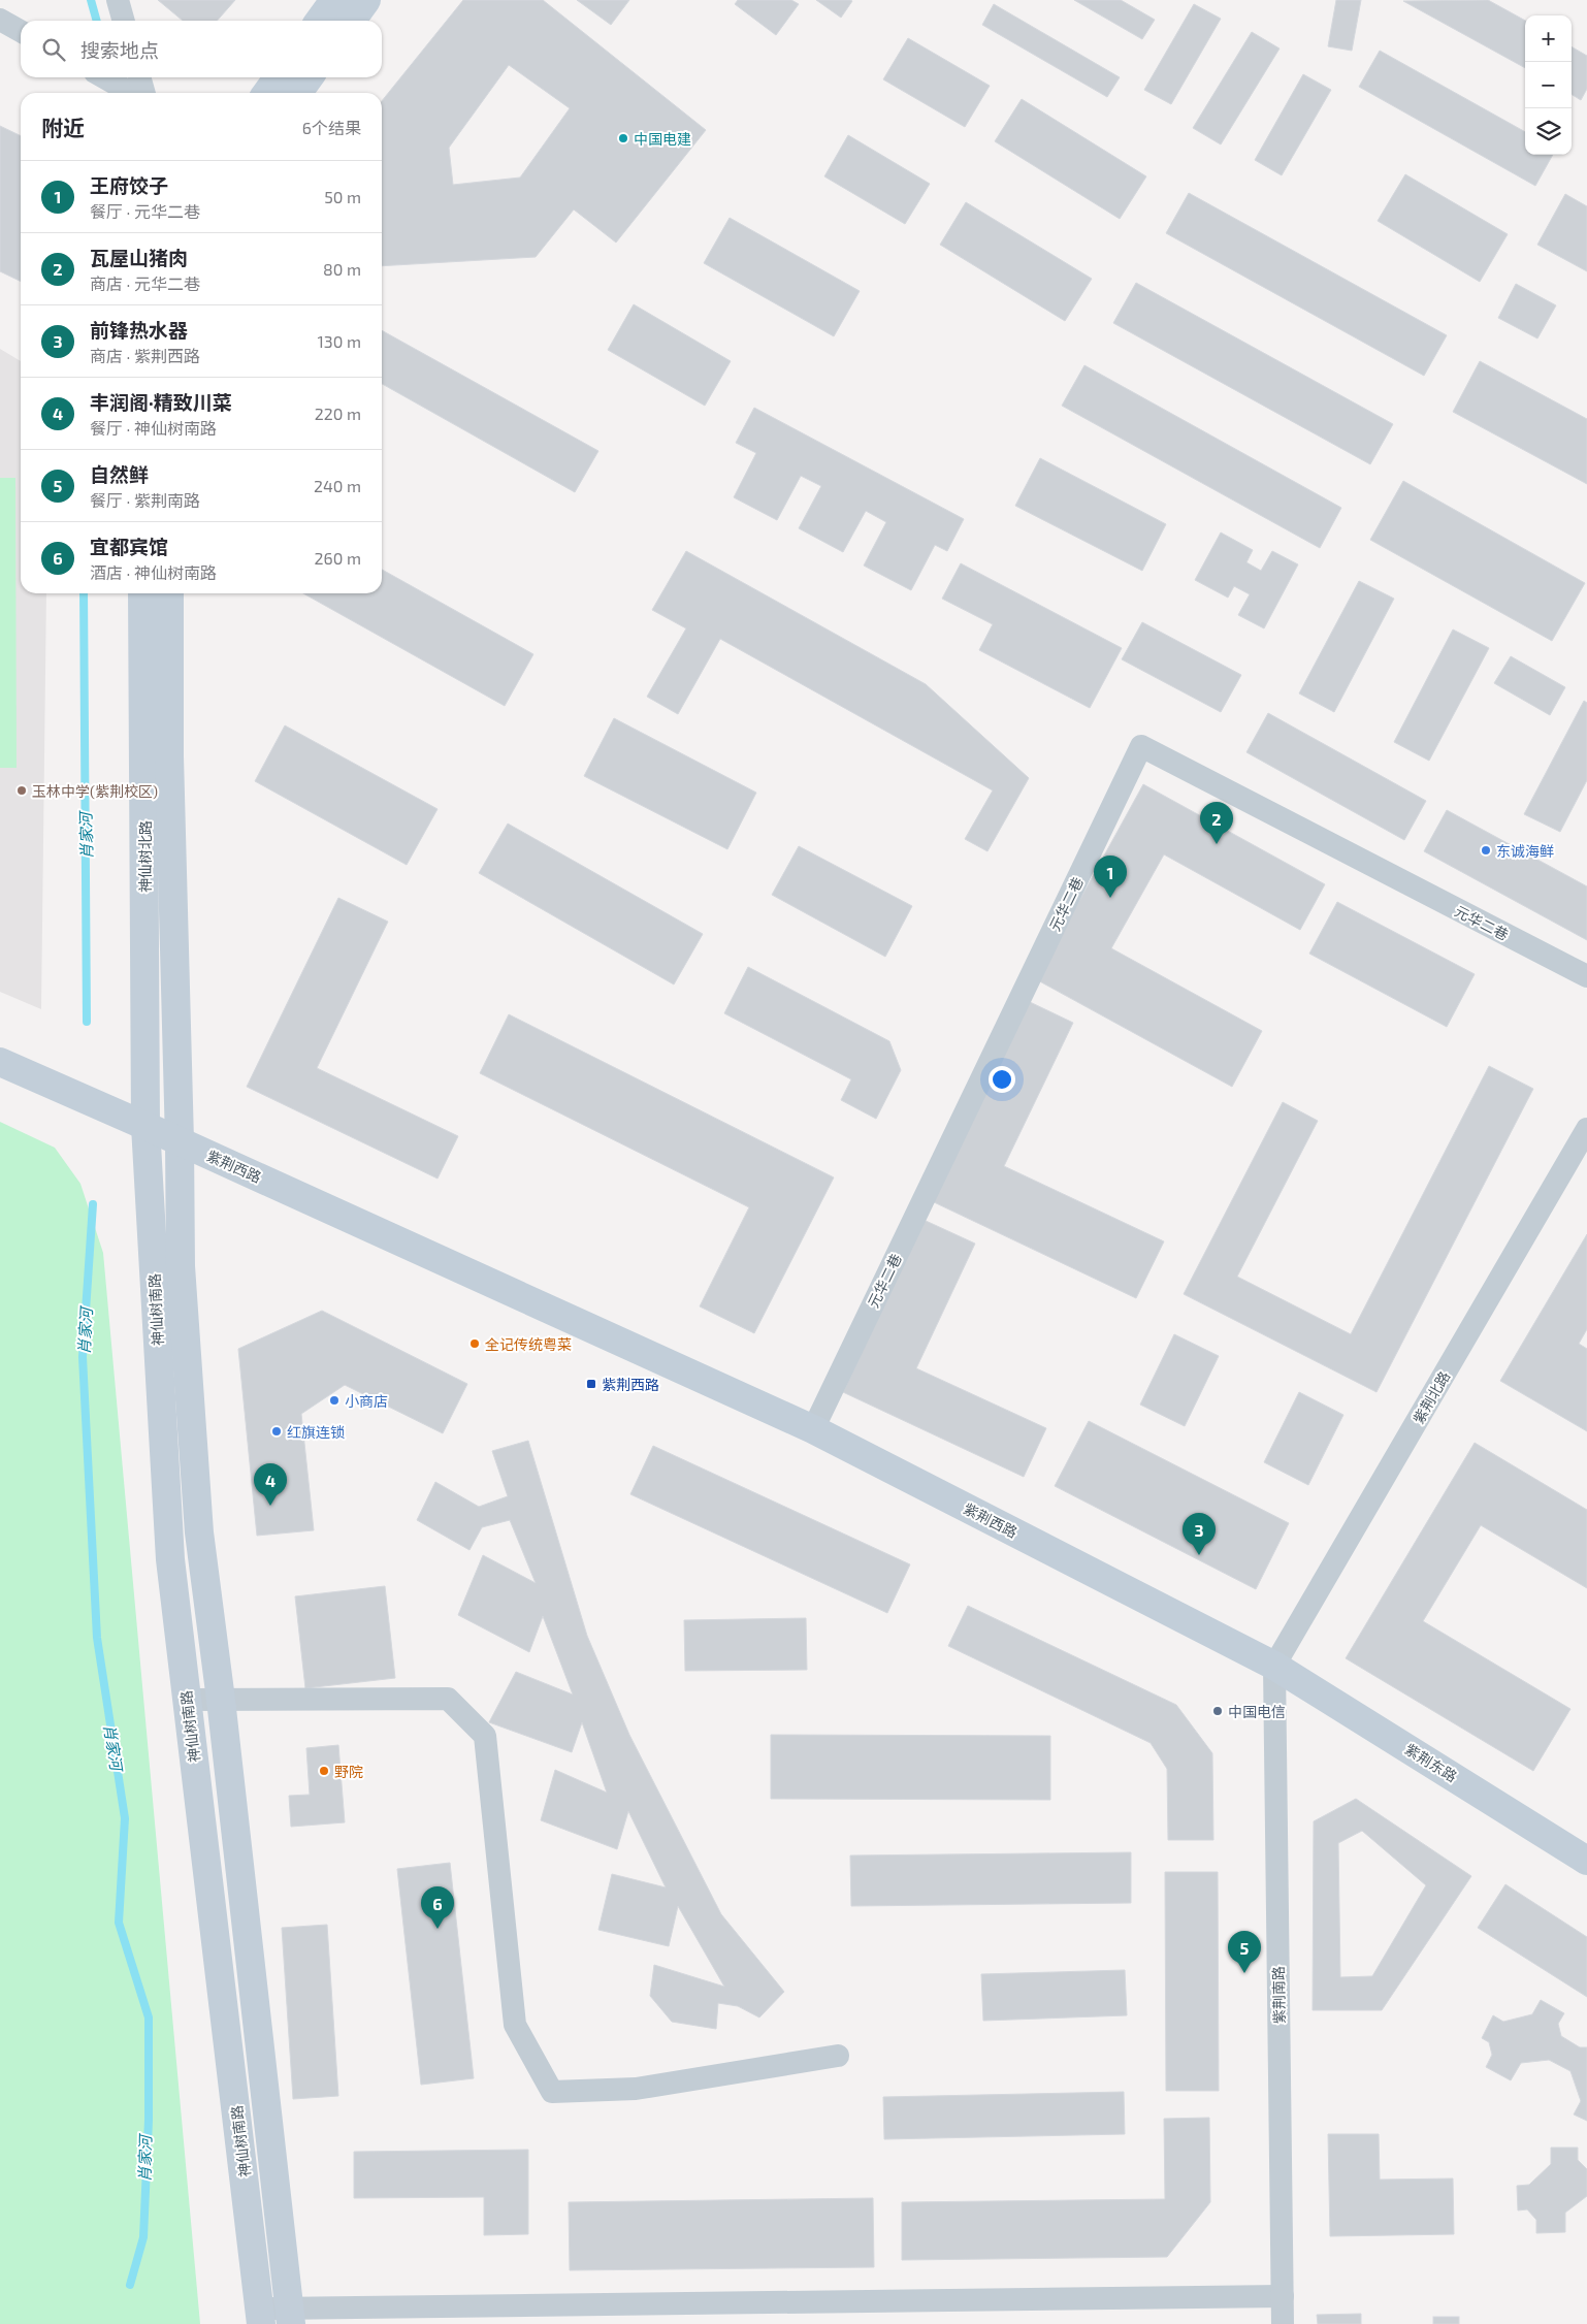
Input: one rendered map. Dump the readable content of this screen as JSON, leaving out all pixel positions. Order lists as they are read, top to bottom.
{
  "streets": {
    "main road": [
      "神仙树北路",
      "紫荆西路",
      "神仙树南路",
      "紫荆东路"
    ],
    "street": ["元华二巷", "紫荆北路", "紫荆南路"]
  },
  "crossings": [
    ["神仙树北路", "紫荆西路"],
    ["神仙树北路", "神仙树南路"],
    ["元华二巷", "紫荆西路"],
    ["紫荆西路", "神仙树南路"],
    ["紫荆西路", "紫荆北路"],
    ["紫荆西路", "紫荆东路"],
    ["紫荆西路", "紫荆南路"],
    ["紫荆北路", "紫荆东路"],
    ["紫荆北路", "紫荆南路"],
    ["紫荆东路", "紫荆南路"]
  ],
  "water": ["肖家河"],
  "places": {
    "other": [
      "中国电建",
      "玉林中学(紫荆校区)",
      "东诚海鲜",
      "全记传统粤菜",
      "小商店",
      "红旗连锁",
      "中国电信",
      "野院"
    ],
    "transit": ["紫荆西路"]
  },
  "page": {
    "map_buttons": ["+", "−"],
    "search": "搜索地点",
    "heading": ["附近", "6个结果"],
    "list": [
      {
        "mark": "1",
        "name": "王府饺子",
        "note": "餐厅 · 元华二巷",
        "value": "50 m"
      },
      {
        "mark": "2",
        "name": "瓦屋山猪肉",
        "note": "商店 · 元华二巷",
        "value": "80 m"
      },
      {
        "mark": "3",
        "name": "前锋热水器",
        "note": "商店 · 紫荆西路",
        "value": "130 m"
      },
      {
        "mark": "4",
        "name": "丰润阁·精致川菜",
        "note": "餐厅 · 神仙树南路",
        "value": "220 m"
      },
      {
        "mark": "5",
        "name": "自然鲜",
        "note": "餐厅 · 紫荆南路",
        "value": "240 m"
      },
      {
        "mark": "6",
        "name": "宜都宾馆",
        "note": "酒店 · 神仙树南路",
        "value": "260 m"
      }
    ],
    "pins": [
      "2",
      "1",
      "4",
      "3",
      "6",
      "5"
    ]
  }
}
